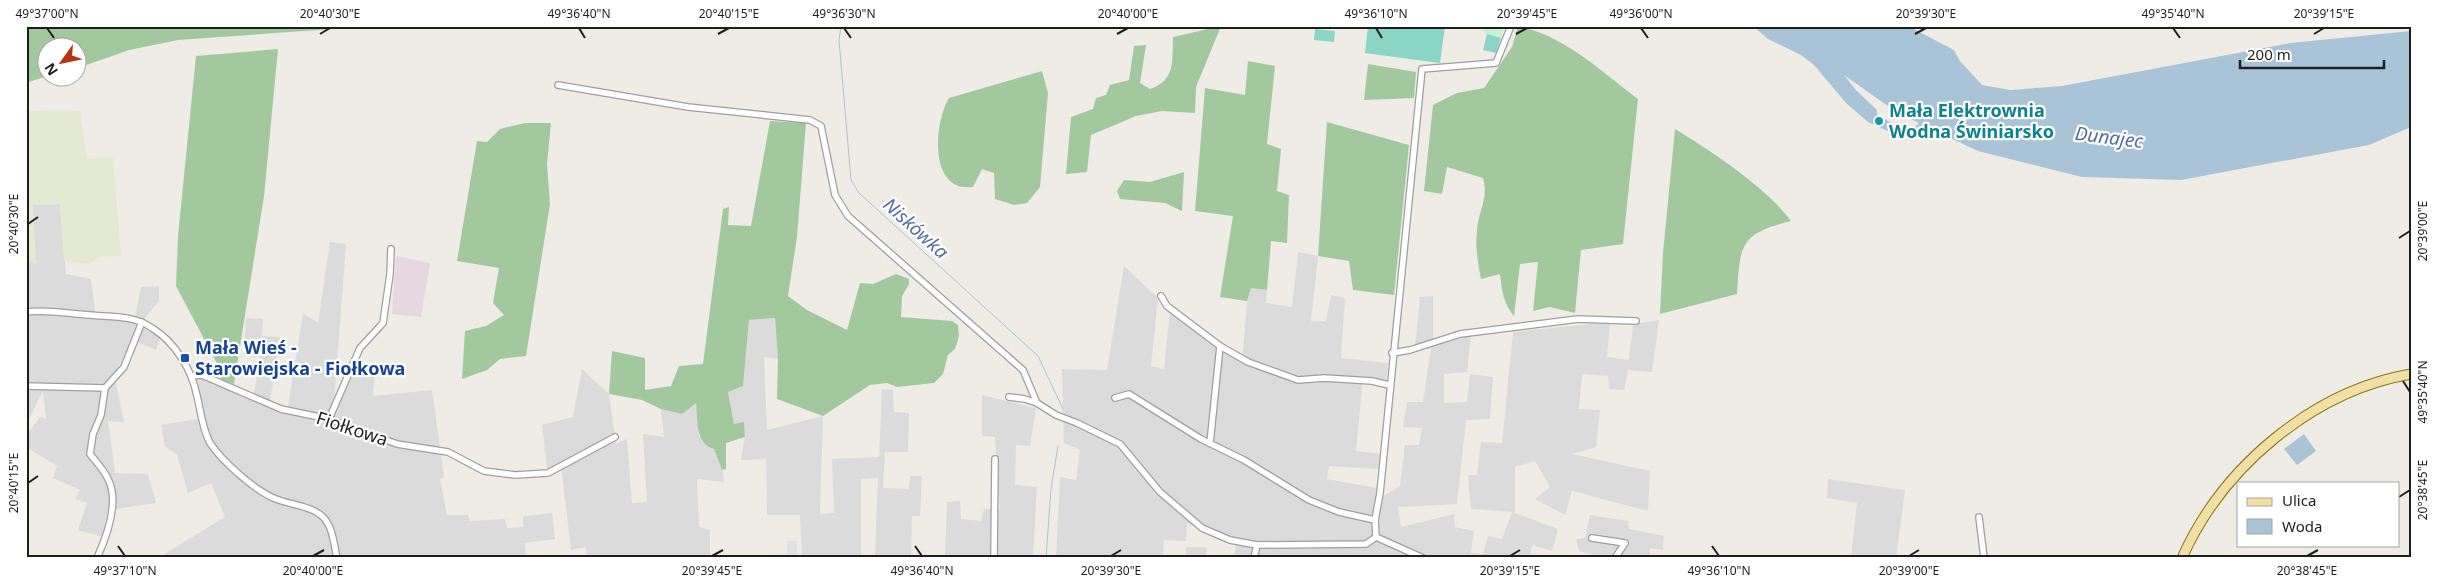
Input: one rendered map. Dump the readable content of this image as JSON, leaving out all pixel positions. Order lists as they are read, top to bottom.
{
  "streets": {
    "street": ["Fiołkowa"]
  },
  "water": ["Dunajec", "Niskówka"],
  "places": {
    "other": ["Mała Elektrownia Wodna Świniarsko"],
    "transit": ["Mała Wieś - Starowiejska - Fiołkowa"]
  },
  "legend": ["Ulica", "Woda"],
  "scale_bar": "200 m",
  "north": "bottom left",
  "coordinates": [
    "49°37'00\"N",
    "20°40'30\"E",
    "49°36'40\"N",
    "20°40'15\"E",
    "49°36'30\"N",
    "20°40'00\"E",
    "49°36'10\"N",
    "20°39'45\"E",
    "49°36'00\"N",
    "20°39'30\"E",
    "49°35'40\"N",
    "20°39'15\"E",
    "20°39'00\"E",
    "20°38'45\"E",
    "49°37'10\"N"
  ]
}
